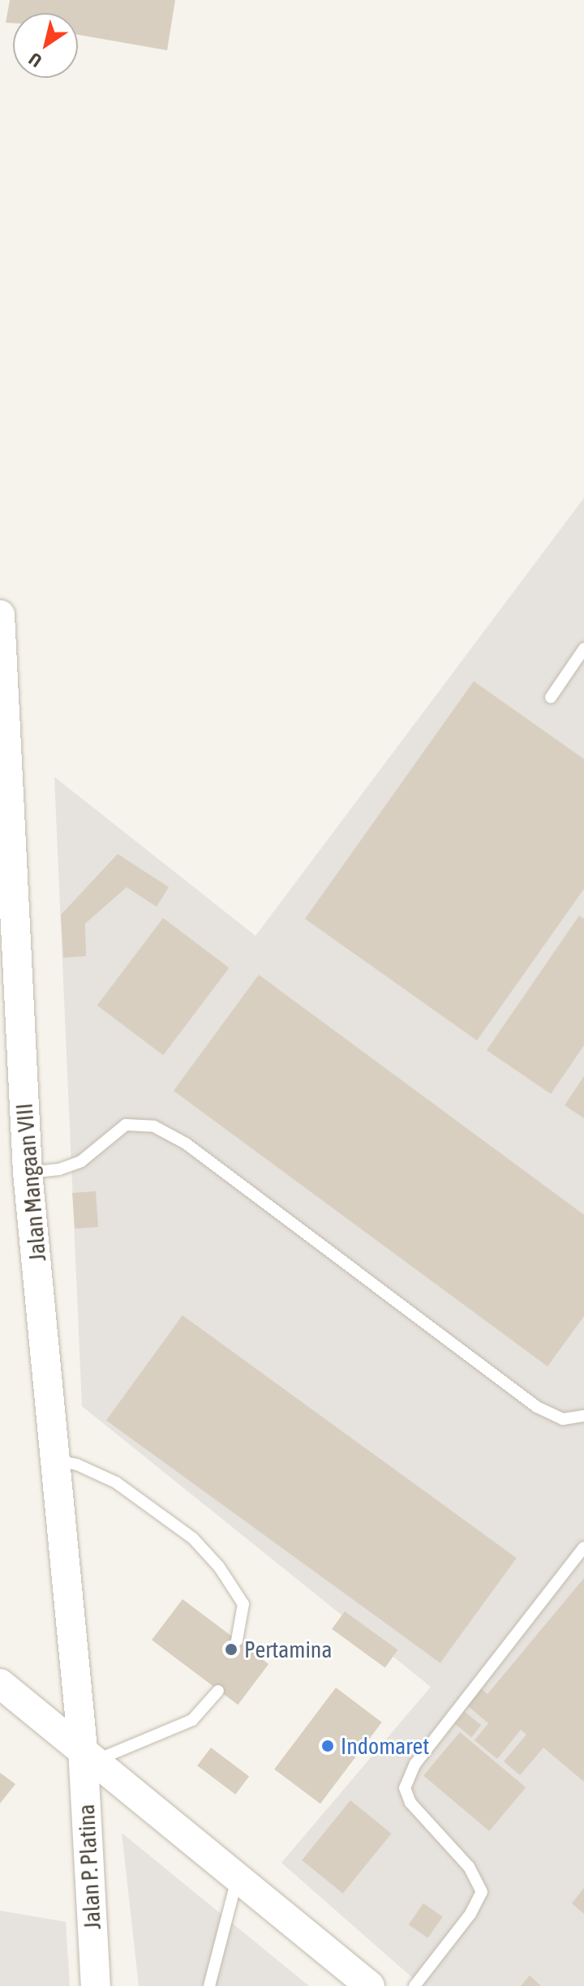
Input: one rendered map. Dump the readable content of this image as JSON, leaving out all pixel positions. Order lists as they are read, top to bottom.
{
  "streets": {
    "street": ["Jalan Mangaan VIII", "Jalan P. Platina"]
  },
  "crossings": [
    ["Jalan Mangaan VIII", "Jalan P. Platina"]
  ],
  "places": ["Pertamina", "Indomaret"],
  "north": "bottom left"
}
